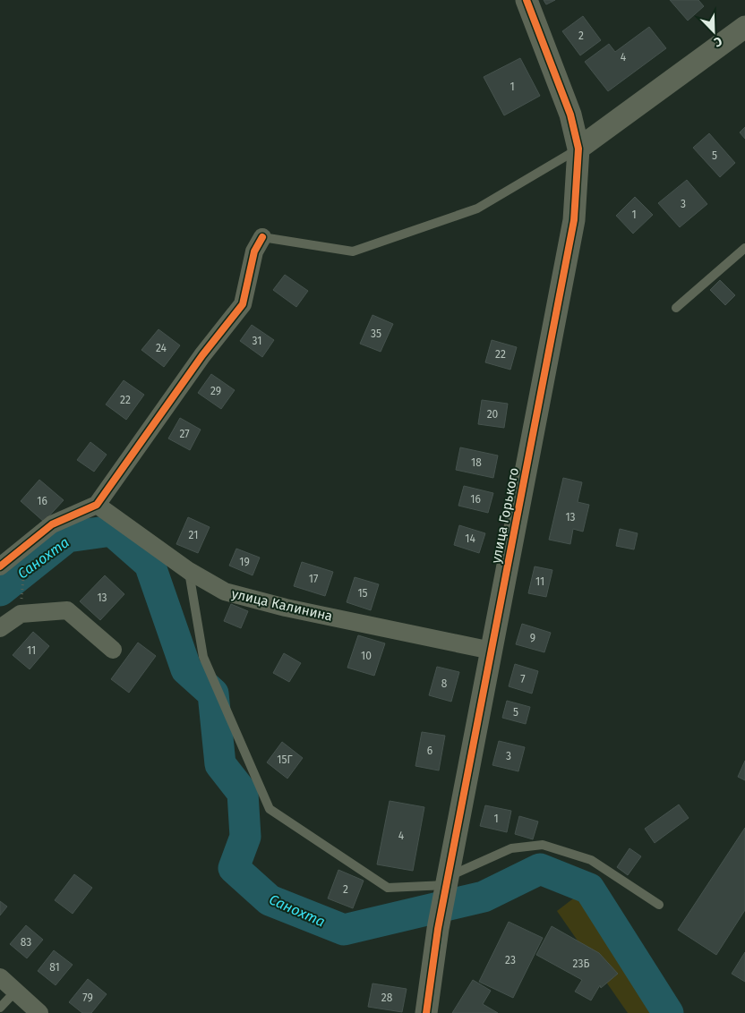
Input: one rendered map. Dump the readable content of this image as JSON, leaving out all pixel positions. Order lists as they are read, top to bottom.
{
  "streets": {
    "street": ["улица Горького", "улица Калинина"]
  },
  "crossings": [
    ["улица Горького", "улица Калинина"]
  ],
  "water": ["Санохта"],
  "house_numbers": [
    "2",
    "4",
    "1",
    "5",
    "3",
    "1",
    "35",
    "31",
    "24",
    "22",
    "29",
    "22",
    "20",
    "27",
    "18",
    "16",
    "16",
    "13",
    "21",
    "14",
    "19",
    "17",
    "11",
    "15",
    "13",
    "9",
    "11",
    "10",
    "7",
    "8",
    "5",
    "6",
    "3",
    "15Г",
    "1",
    "4",
    "2",
    "83",
    "23",
    "23Б",
    "81",
    "79",
    "28"
  ],
  "north": "bottom right"
}
